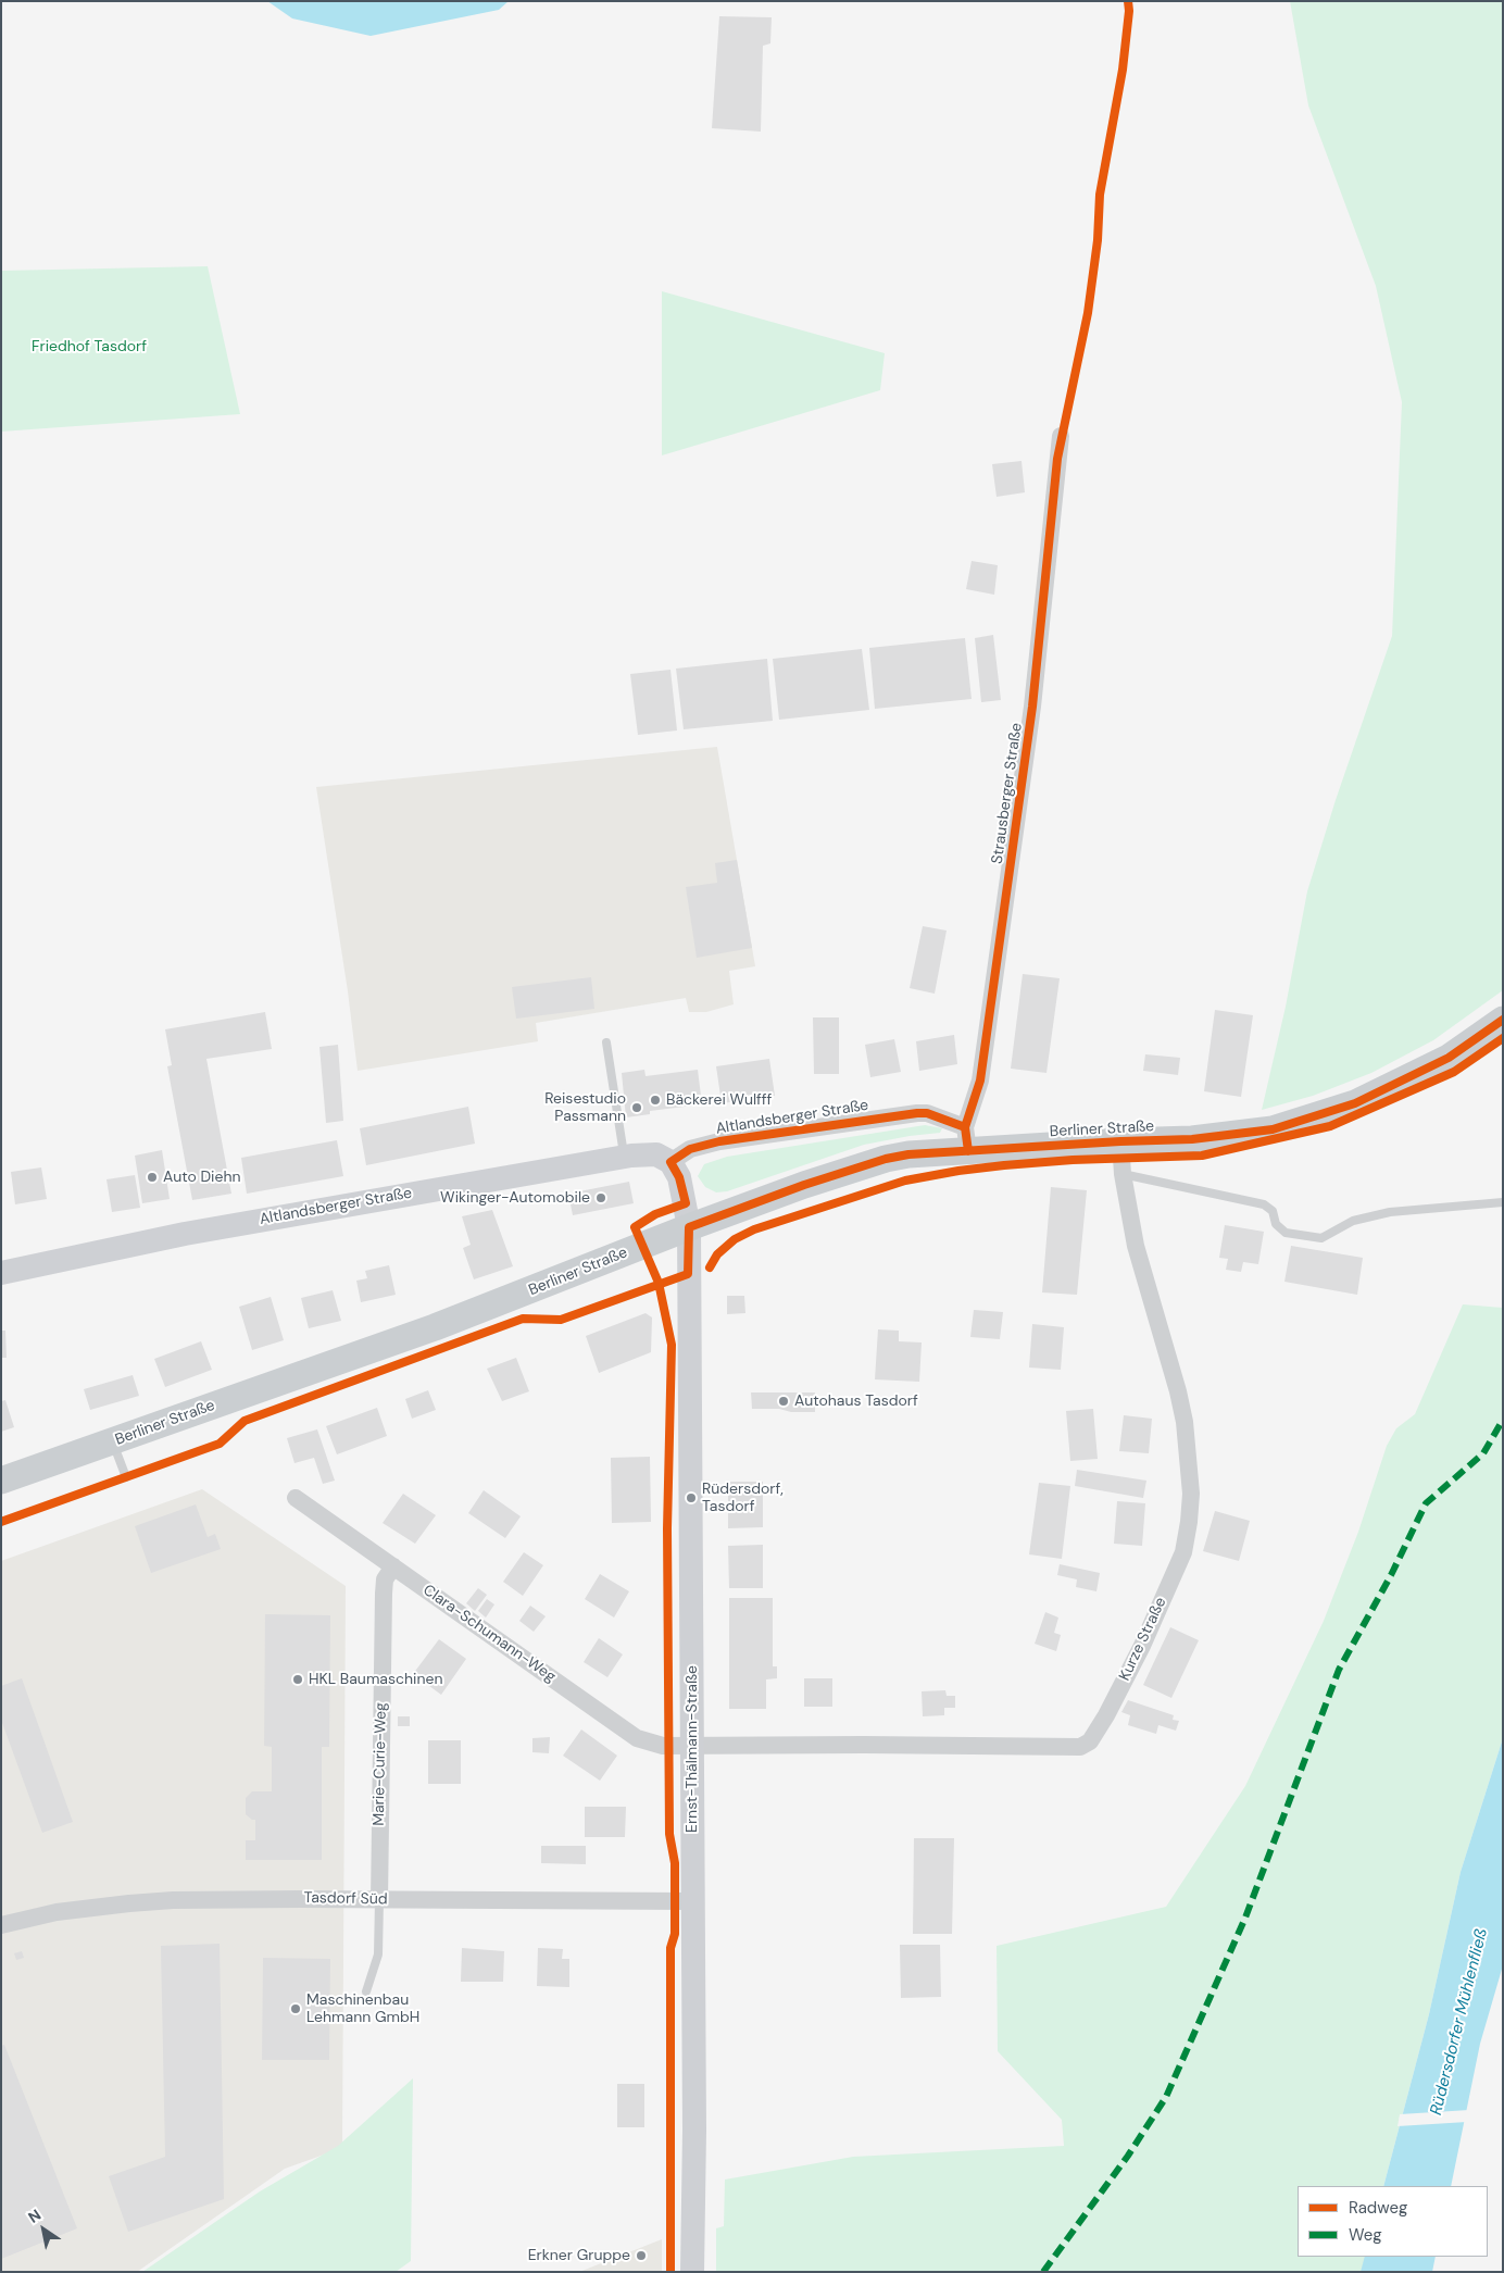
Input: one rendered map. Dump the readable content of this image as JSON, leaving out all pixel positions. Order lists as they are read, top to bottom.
{
  "streets": {
    "main road": ["Altlandsberger Straße", "Berliner Straße", "Ernst-Thälmann-Straße"],
    "street": [
      "Strausberger Straße",
      "Clara-Schumann-Weg",
      "Kurze Straße",
      "Marie-Curie-Weg",
      "Tasdorf Süd"
    ]
  },
  "crossings": [
    ["Strausberger Straße", "Altlandsberger Straße"],
    ["Strausberger Straße", "Berliner Straße"],
    ["Altlandsberger Straße", "Berliner Straße"],
    ["Berliner Straße", "Kurze Straße"],
    ["Berliner Straße", "Ernst-Thälmann-Straße"],
    ["Clara-Schumann-Weg", "Kurze Straße"],
    ["Clara-Schumann-Weg", "Ernst-Thälmann-Straße"],
    ["Clara-Schumann-Weg", "Marie-Curie-Weg"],
    ["Kurze Straße", "Ernst-Thälmann-Straße"],
    ["Ernst-Thälmann-Straße", "Tasdorf Süd"],
    ["Marie-Curie-Weg", "Tasdorf Süd"]
  ],
  "water": ["Rüdersdorfer Mühlenfließ"],
  "parks": ["Friedhof Tasdorf"],
  "places": [
    "Bäckerei Wulfff",
    "Reisestudio Passmann",
    "Auto Diehn",
    "Wikinger-Automobile",
    "Autohaus Tasdorf",
    "Rüdersdorf, Tasdorf",
    "HKL Baumaschinen",
    "Maschinenbau Lehmann GmbH",
    "Erkner Gruppe"
  ],
  "legend": ["Radweg", "Weg"],
  "north": "top left"
}
